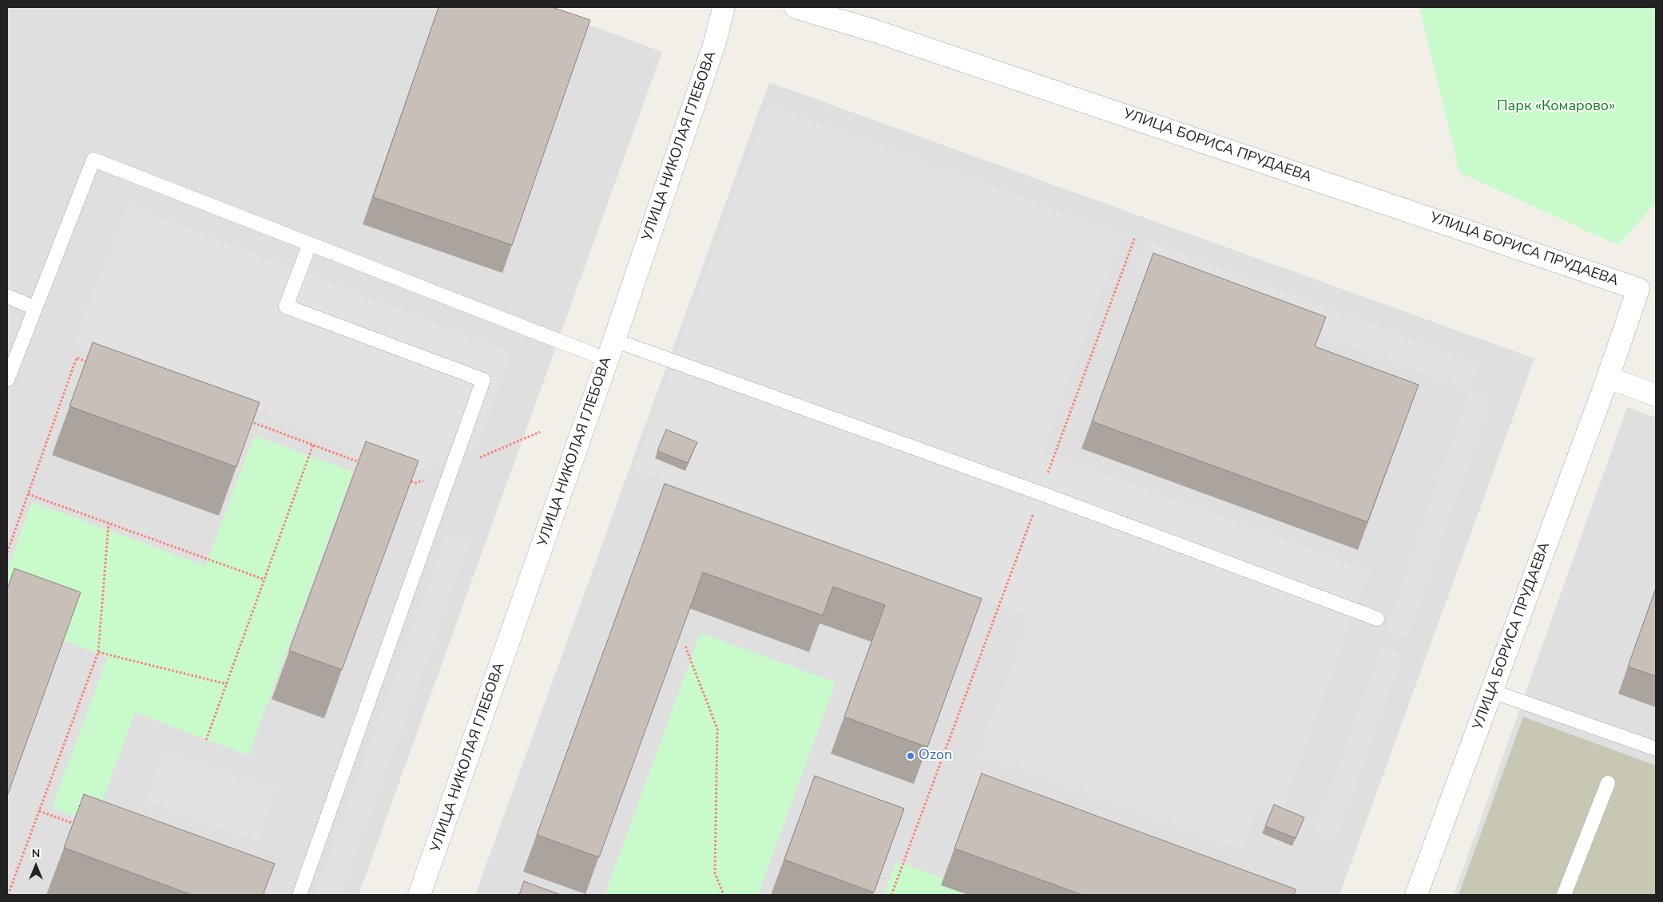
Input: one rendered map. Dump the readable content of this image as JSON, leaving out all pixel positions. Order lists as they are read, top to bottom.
{
  "streets": {
    "street": ["УЛИЦА НИКОЛАЯ ГЛЕБОВА", "УЛИЦА БОРИСА ПРУДАЕВА"]
  },
  "parks": ["Парк «Комарово»"],
  "places": ["Ozon"],
  "north": "top"
}
